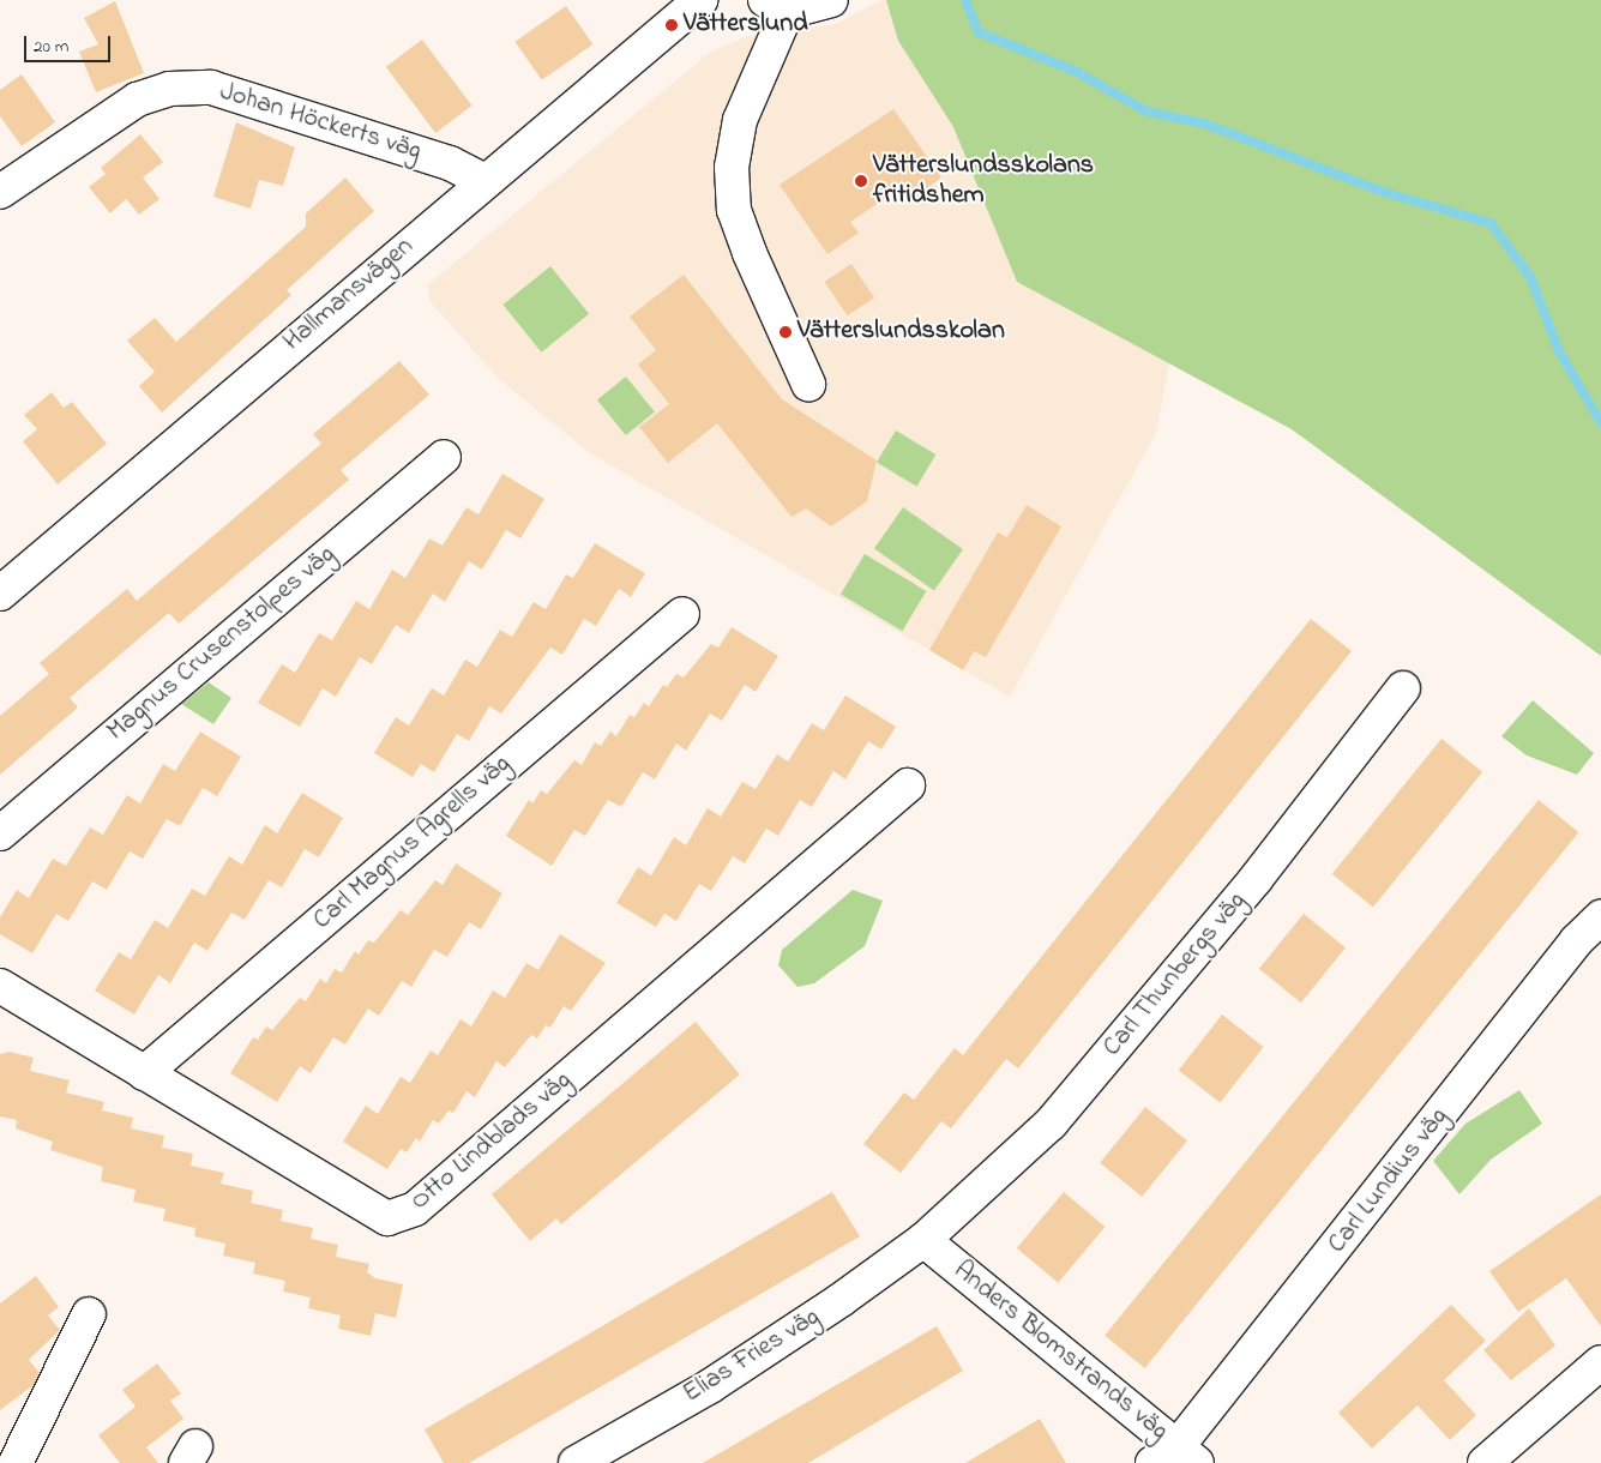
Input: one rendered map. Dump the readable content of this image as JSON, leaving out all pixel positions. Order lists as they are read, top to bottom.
{
  "streets": {
    "street": [
      "Johan Höckerts väg",
      "Hallmansvägen",
      "Magnus Crusenstolpes väg",
      "Carl Magnus Agrells väg",
      "Carl Thunbergs väg",
      "Otto Lindblads väg",
      "Carl Lundius väg",
      "Anders Blomstrands väg",
      "Elias Fries väg"
    ]
  },
  "crossings": [
    ["Johan Höckerts väg", "Hallmansvägen"],
    ["Carl Magnus Agrells väg", "Otto Lindblads väg"],
    ["Carl Thunbergs väg", "Anders Blomstrands väg"],
    ["Carl Thunbergs väg", "Elias Fries väg"],
    ["Carl Lundius väg", "Anders Blomstrands väg"],
    ["Anders Blomstrands väg", "Elias Fries väg"]
  ],
  "places": ["Vätterslund", "Vätterslundsskolans fritidshem", "Vätterslundsskolan"],
  "scale_bar": "20 m"
}
